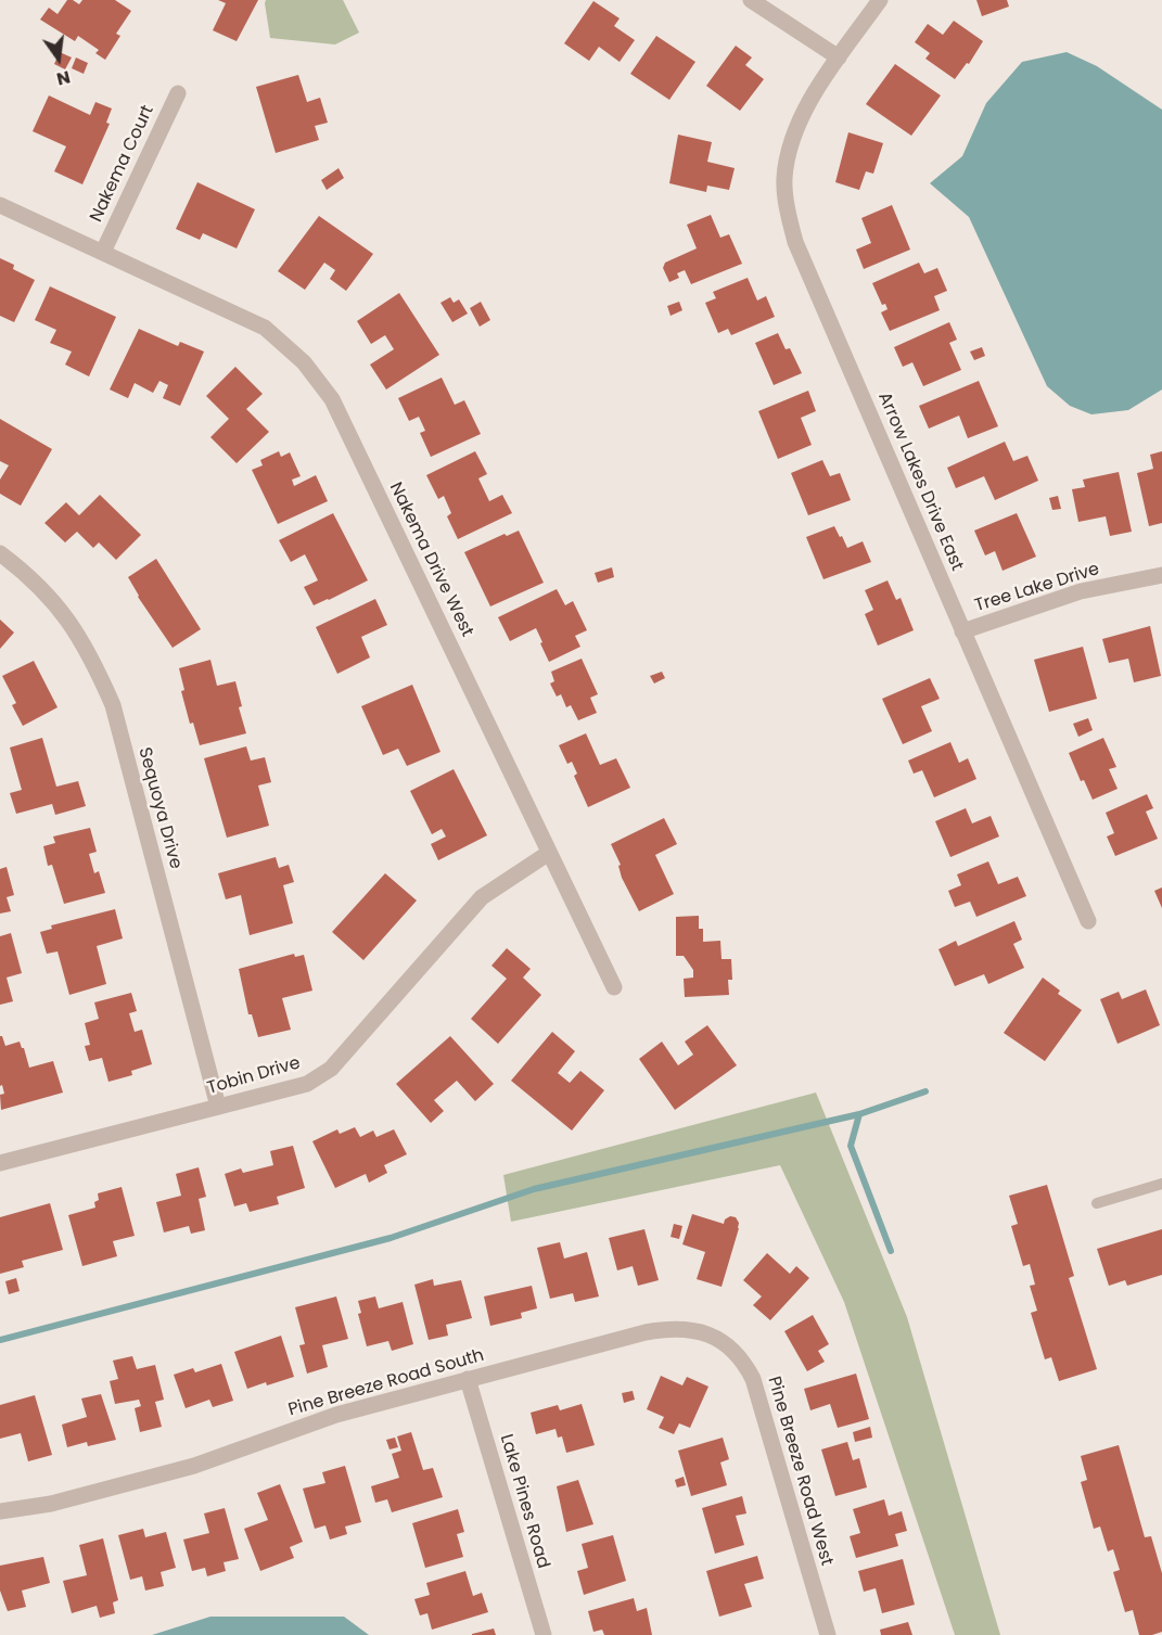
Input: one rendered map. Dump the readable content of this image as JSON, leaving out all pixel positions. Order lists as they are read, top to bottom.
{
  "streets": {
    "street": [
      "Nakema Court",
      "Arrow Lakes Drive East",
      "Nakema Drive West",
      "Tree Lake Drive",
      "Sequoya Drive",
      "Tobin Drive",
      "Pine Breeze Road South",
      "Pine Breeze Road West",
      "Lake Pines Road"
    ]
  },
  "crossings": [
    ["Nakema Court", "Nakema Drive West"],
    ["Arrow Lakes Drive East", "Tree Lake Drive"],
    ["Nakema Drive West", "Tobin Drive"],
    ["Sequoya Drive", "Tobin Drive"],
    ["Pine Breeze Road South", "Pine Breeze Road West"],
    ["Pine Breeze Road South", "Lake Pines Road"]
  ],
  "north": "bottom"
}
